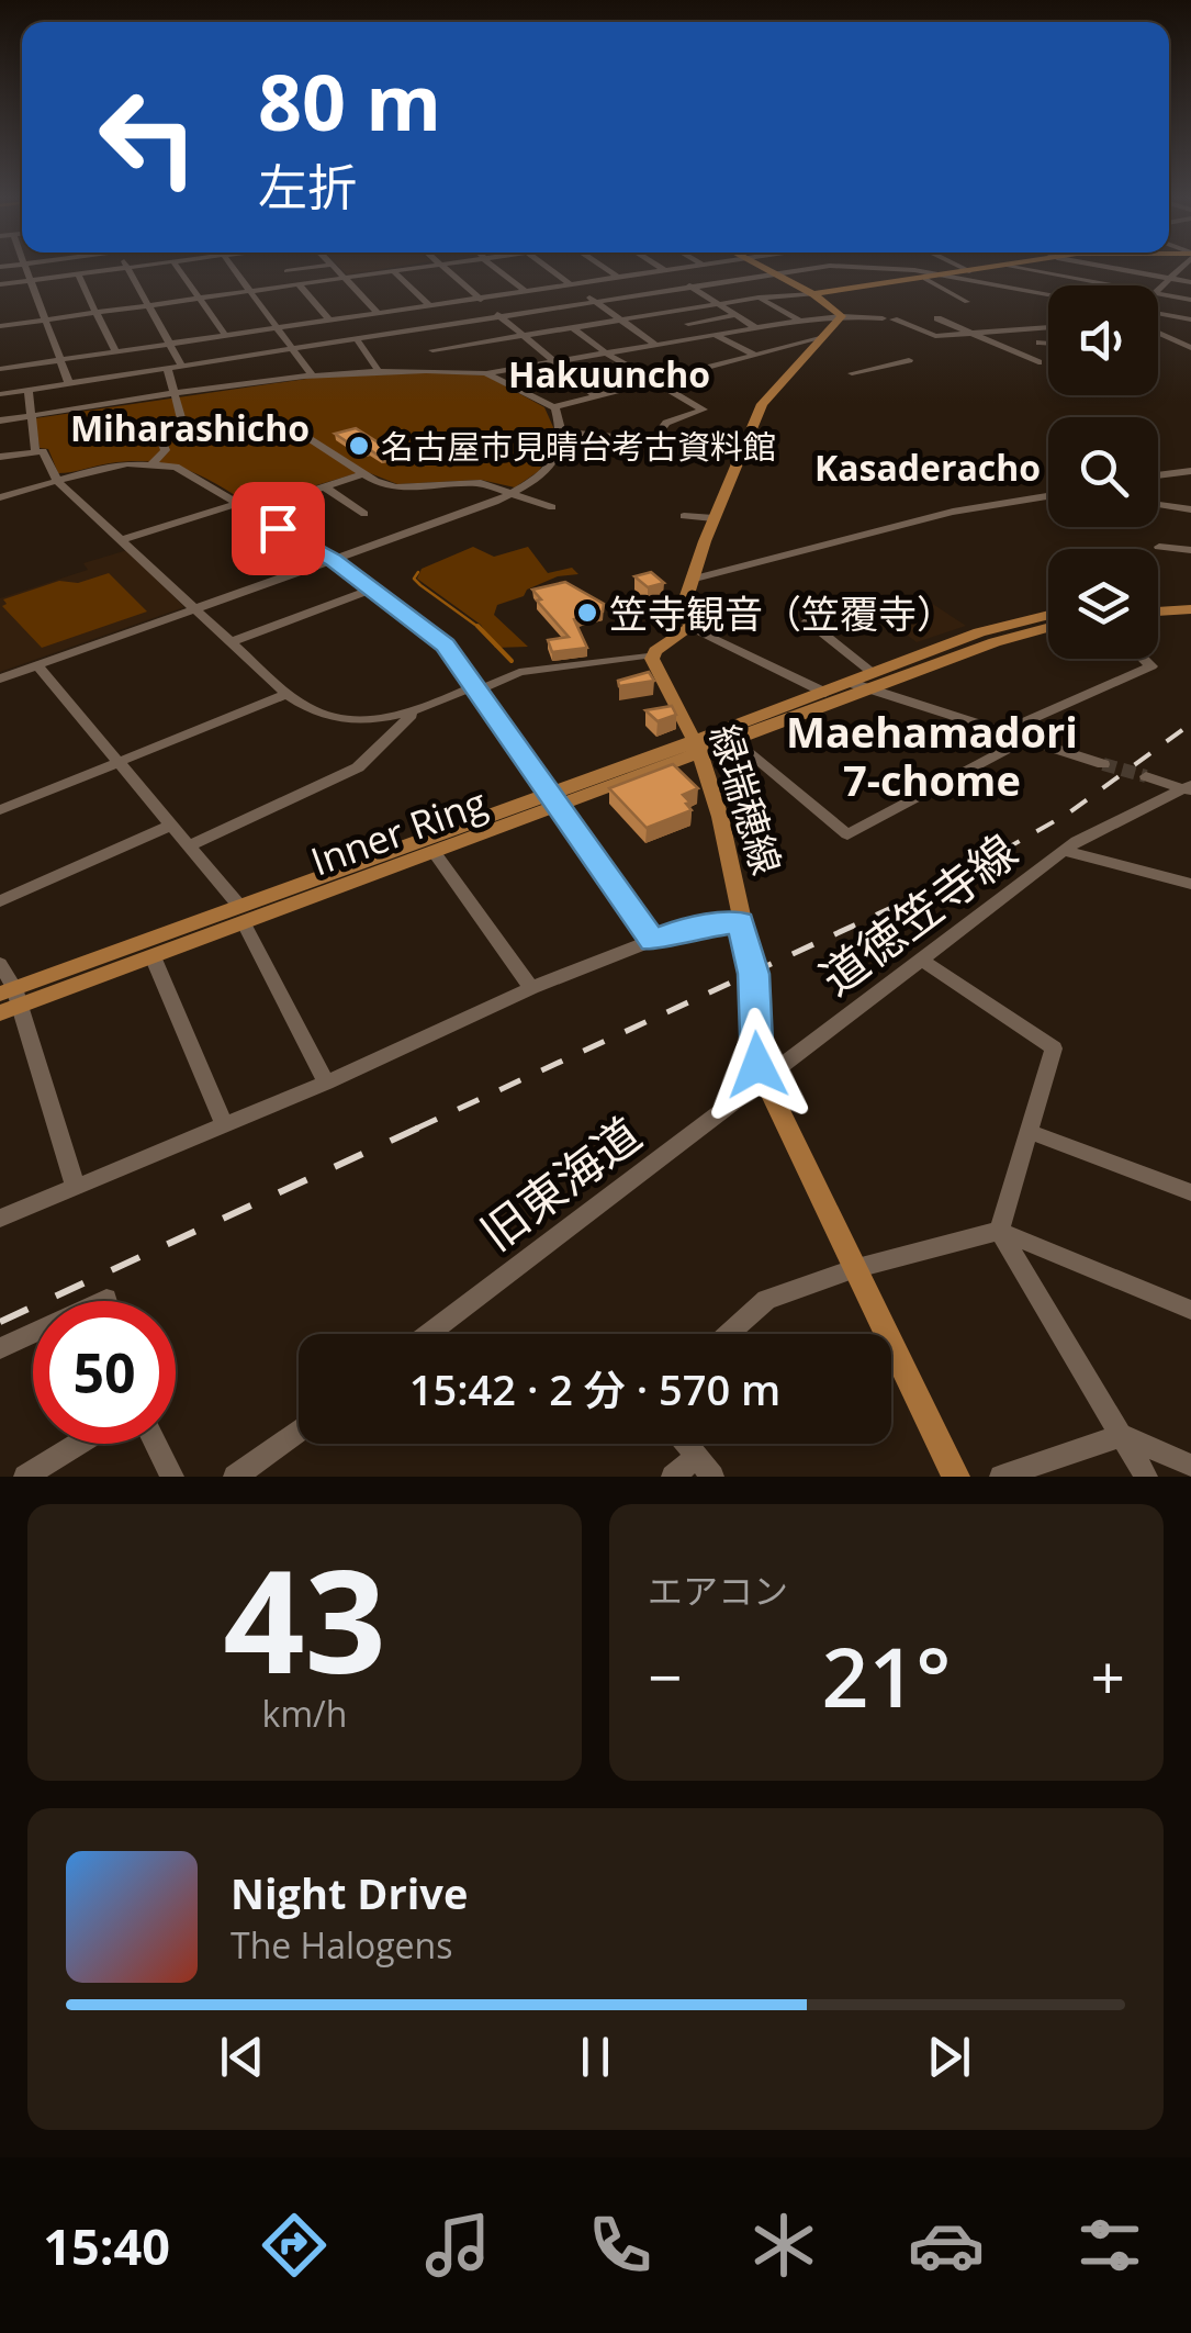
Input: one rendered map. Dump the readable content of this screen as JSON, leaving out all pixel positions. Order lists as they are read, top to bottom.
{
  "streets": {
    "main road": ["緑瑞穂線", "Inner Ring"],
    "street": ["道徳笠寺線", "旧東海道"]
  },
  "crossings": [
    ["緑瑞穂線", "Inner Ring"],
    ["緑瑞穂線", "道徳笠寺線"],
    ["緑瑞穂線", "旧東海道"],
    ["道徳笠寺線", "旧東海道"]
  ],
  "districts": [
    "Hakuuncho",
    "Miharashicho",
    "Kasaderacho",
    "Maehamadori 7-chome"
  ],
  "places": ["名古屋市見晴台考古資料館", "笠寺観音（笠覆寺）"],
  "page": {
    "turn": ["80 m", "左折"],
    "limit": "50",
    "trip": "15:42 · 2 分 · 570 m",
    "tile": [
      ["43", "km/h"],
      "エアコン"
    ],
    "heat": ["−", "21°", "+"],
    "song": ["Night Drive", "The Halogens"],
    "tabs": "15:40"
  }
}
